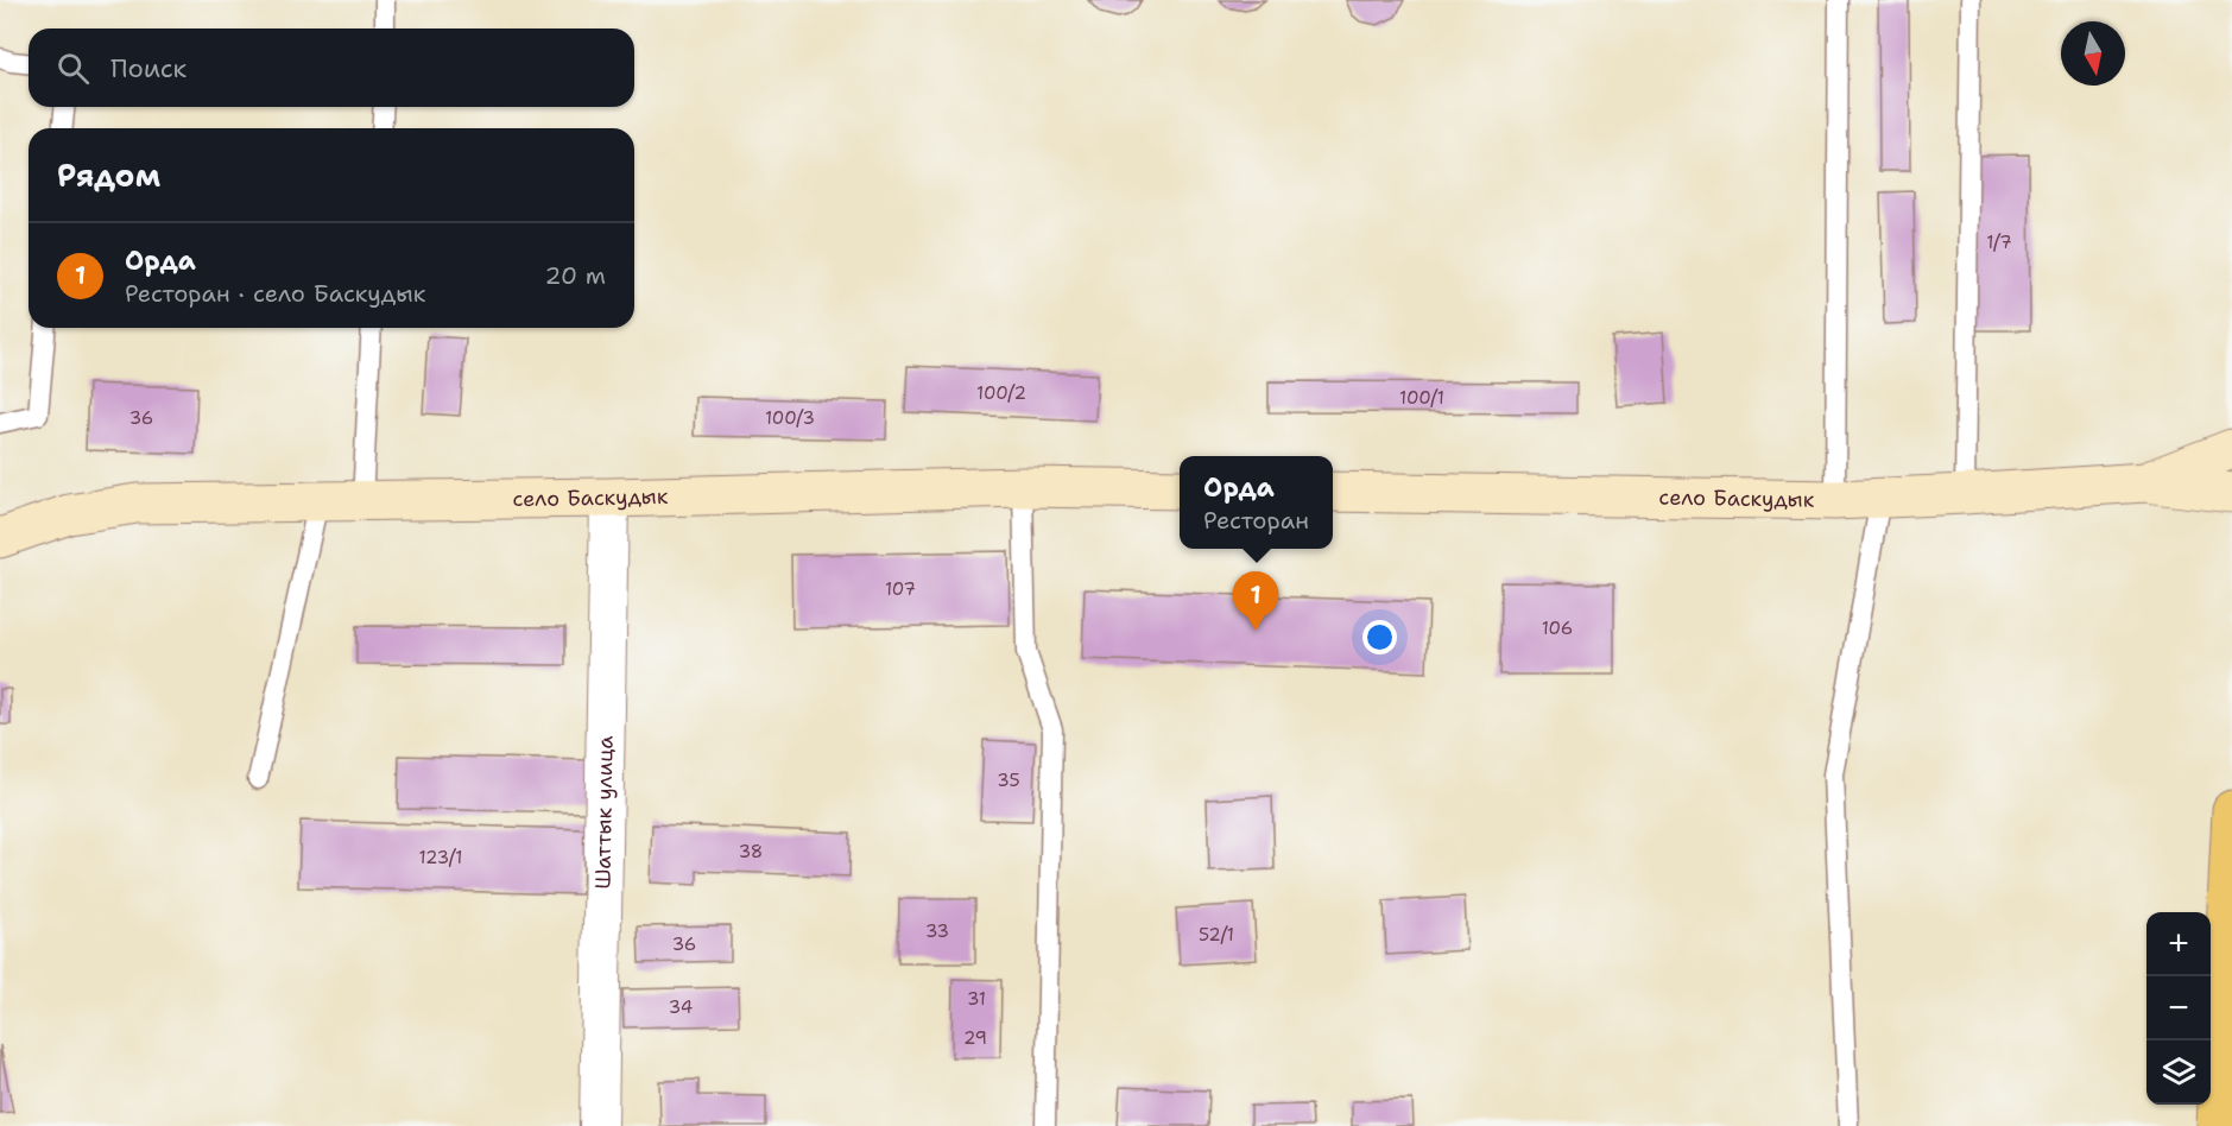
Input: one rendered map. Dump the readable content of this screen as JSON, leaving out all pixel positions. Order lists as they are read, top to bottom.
{
  "streets": {
    "street": ["село Баскудык", "Шаттык улица"]
  },
  "crossings": [
    ["село Баскудык", "Шаттык улица"]
  ],
  "house_numbers": [
    "1/7",
    "100/2",
    "100/1",
    "36",
    "100/3",
    "107",
    "106",
    "35",
    "38",
    "123/1",
    "33",
    "52/1",
    "36",
    "31",
    "34",
    "29"
  ],
  "north": "bottom",
  "page": {
    "search": "Поиск",
    "heading": "Рядом",
    "list": [
      {
        "mark": "1",
        "name": "Орда",
        "note": "Ресторан · село Баскудык",
        "value": "20 m"
      }
    ],
    "popup": ["Орда", "Ресторан"],
    "pins": "1",
    "map_buttons": ["+", "−"]
  }
}
